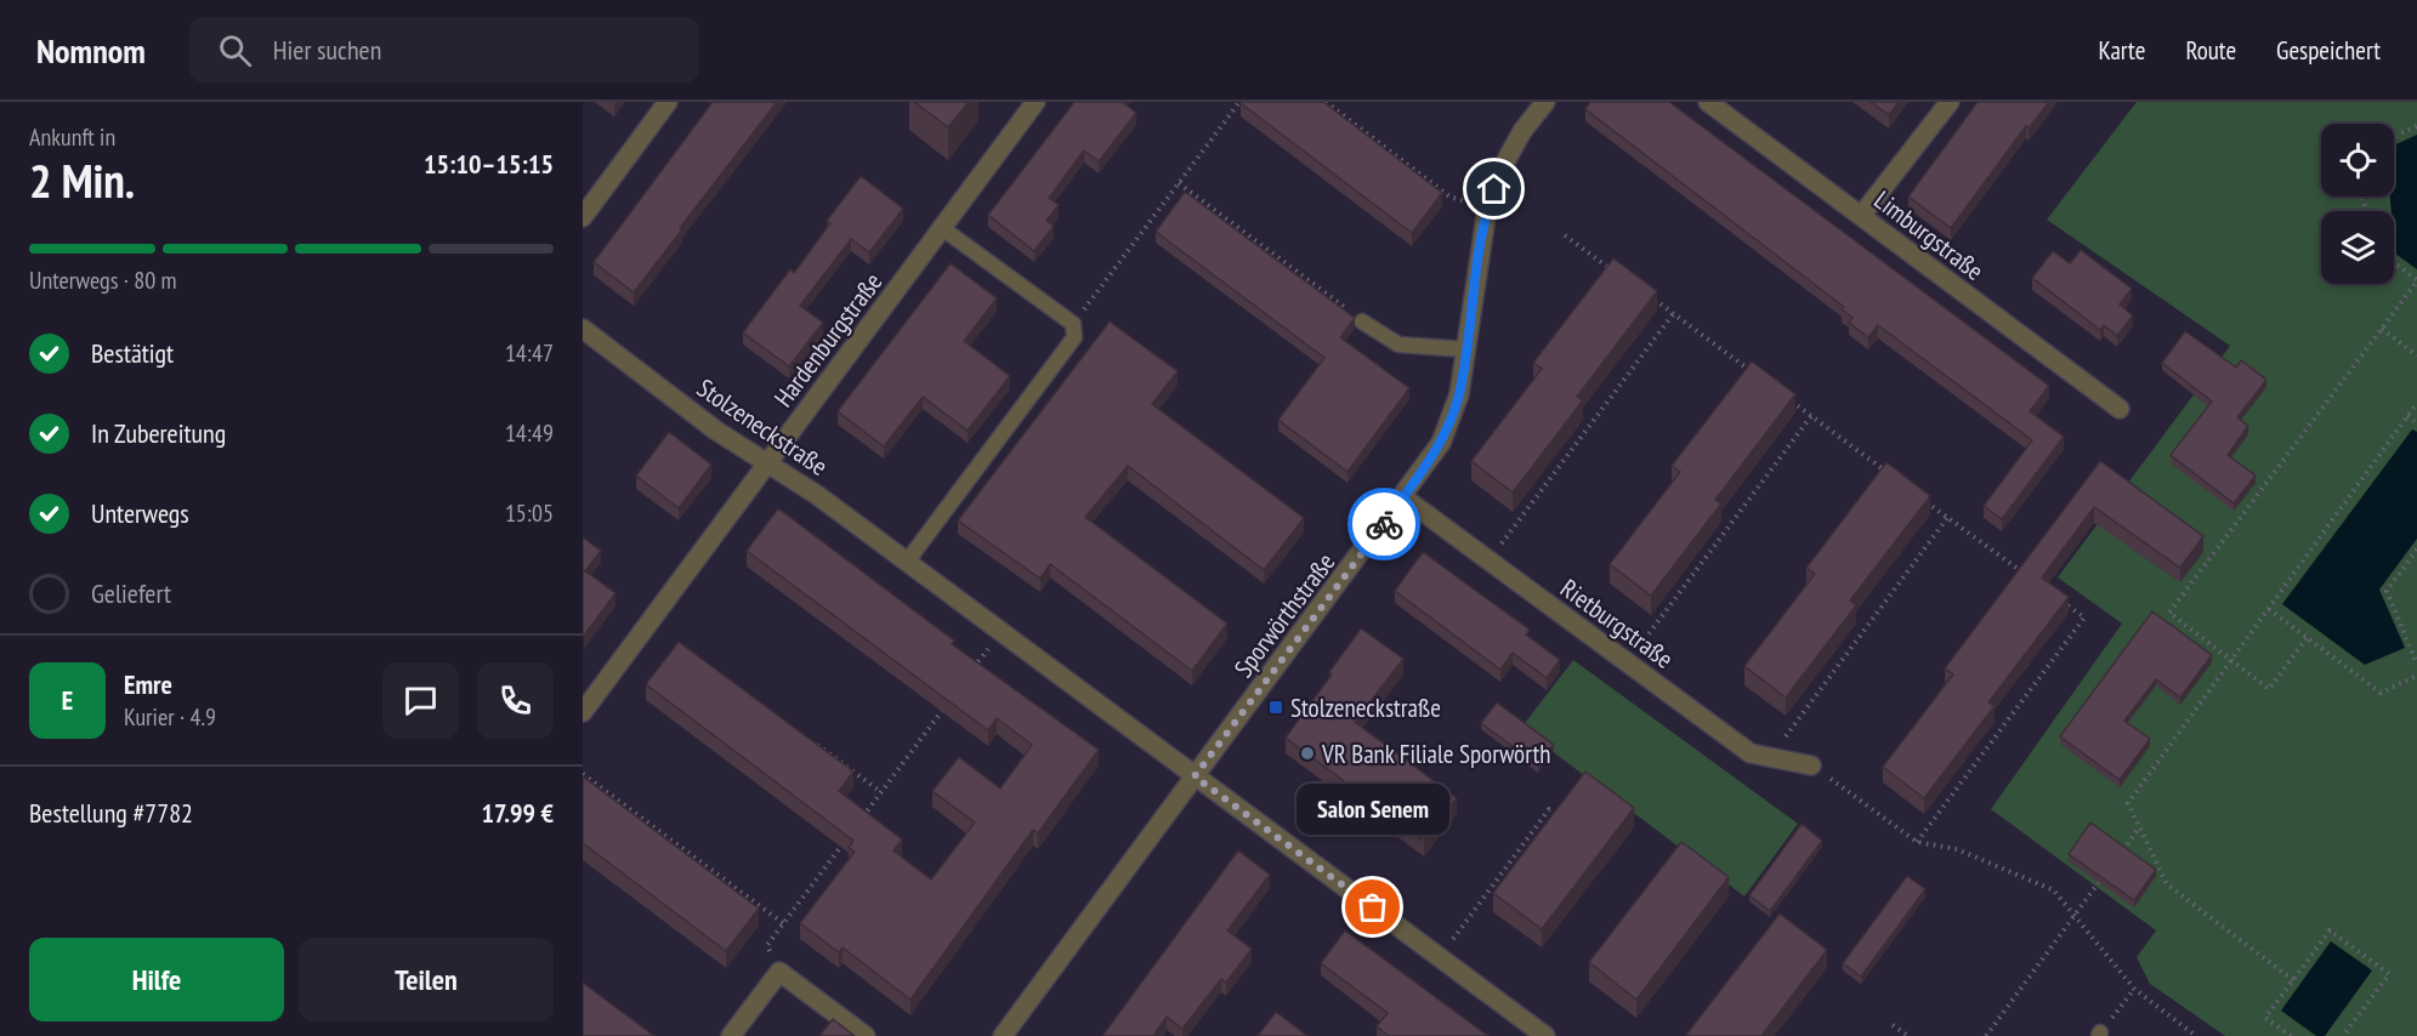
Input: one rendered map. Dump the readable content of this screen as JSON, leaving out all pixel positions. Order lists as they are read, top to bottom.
{
  "streets": {
    "street": [
      "Limburgstraße",
      "Hardenburgstraße",
      "Stolzeneckstraße",
      "Sporwörthstraße",
      "Rietburgstraße"
    ]
  },
  "crossings": [
    ["Hardenburgstraße", "Stolzeneckstraße"],
    ["Stolzeneckstraße", "Sporwörthstraße"],
    ["Sporwörthstraße", "Rietburgstraße"]
  ],
  "places": {
    "transit": ["Stolzeneckstraße"],
    "other": ["VR Bank Filiale Sporwörth", "Salon Senem"]
  },
  "page": {
    "header": "Nomnom",
    "search": "Hier suchen",
    "nav": ["Karte", "Route", "Gespeichert"],
    "heading": ["2 Min.", "Ankunft in", "15:10–15:15"],
    "panel": [
      "Emre",
      "Kurier · 4.9",
      "Bestellung #7782",
      "17.99 €"
    ],
    "bar": "Unterwegs · 80 m",
    "list": [
      ["Bestätigt", "14:47"],
      ["In Zubereitung", "14:49"],
      ["Unterwegs", "15:05"],
      "Geliefert"
    ],
    "round": "E",
    "bubble": "Salon Senem",
    "buttons": ["Hilfe", "Teilen"]
  }
}
